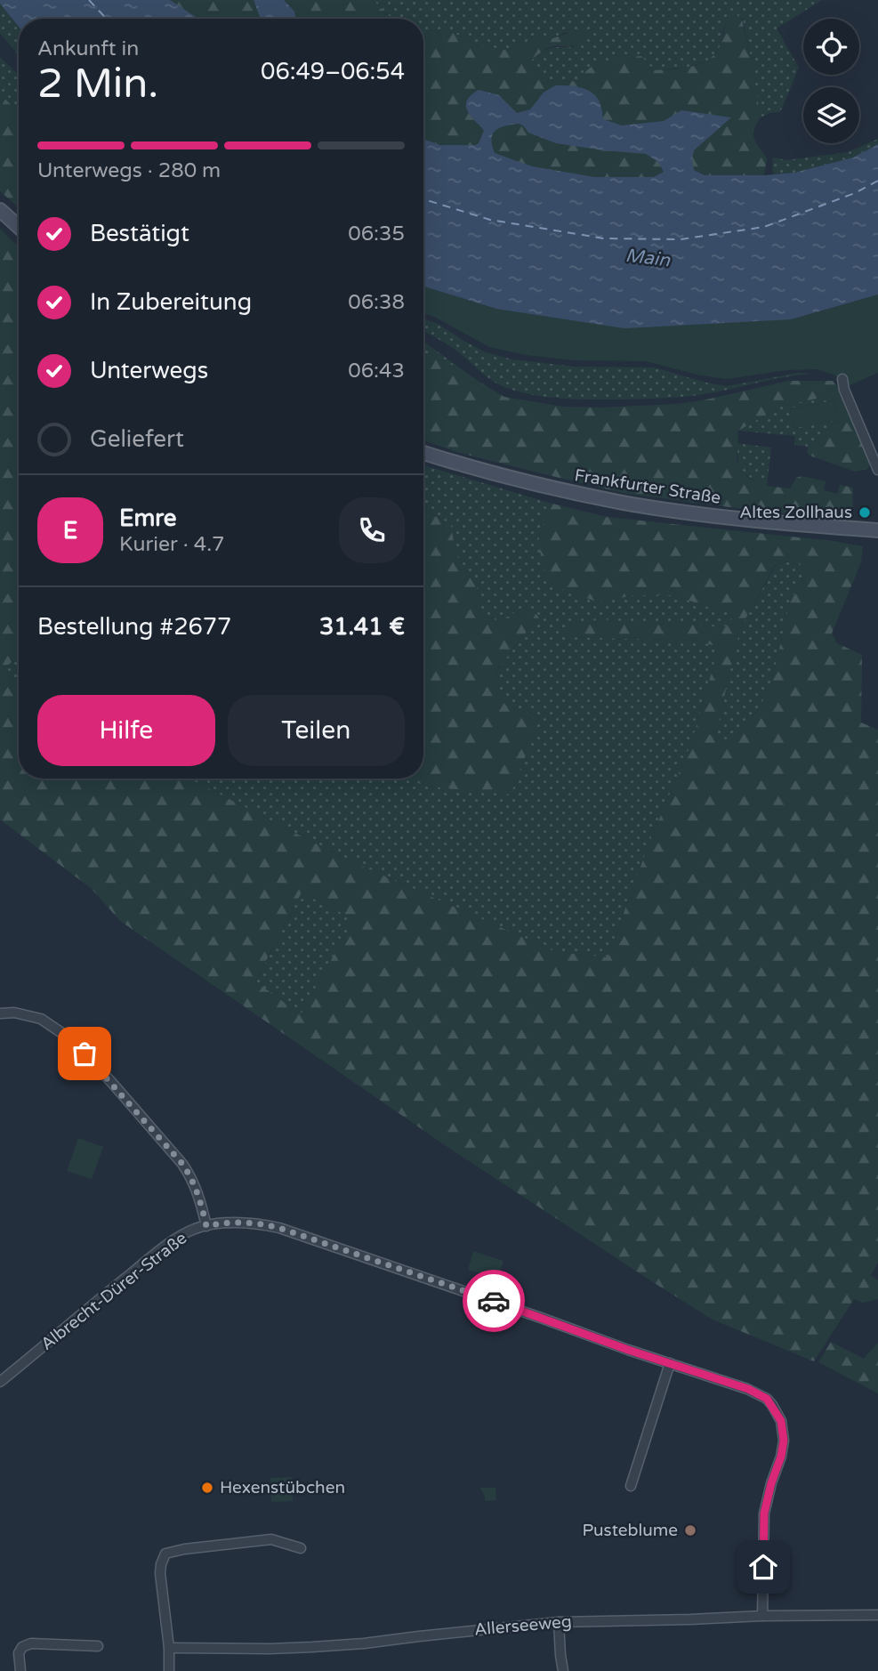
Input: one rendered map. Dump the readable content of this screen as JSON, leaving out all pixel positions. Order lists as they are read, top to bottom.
{
  "streets": {
    "main road": ["Frankfurter Straße"],
    "street": ["Albrecht-Dürer-Straße", "Allerseeweg"]
  },
  "crossings": [
    ["Albrecht-Dürer-Straße", "Allerseeweg"]
  ],
  "water": ["Main"],
  "places": ["Altes Zollhaus", "Hexenstübchen", "Pusteblume"],
  "page": {
    "heading": ["2 Min.", "Ankunft in", "06:49–06:54"],
    "panel": [
      "Emre",
      "Kurier · 4.7",
      "Bestellung #2677",
      "31.41 €"
    ],
    "bar": "Unterwegs · 280 m",
    "list": [
      ["Bestätigt", "06:35"],
      ["In Zubereitung", "06:38"],
      ["Unterwegs", "06:43"],
      "Geliefert"
    ],
    "round": "E",
    "buttons": ["Hilfe", "Teilen"]
  }
}
